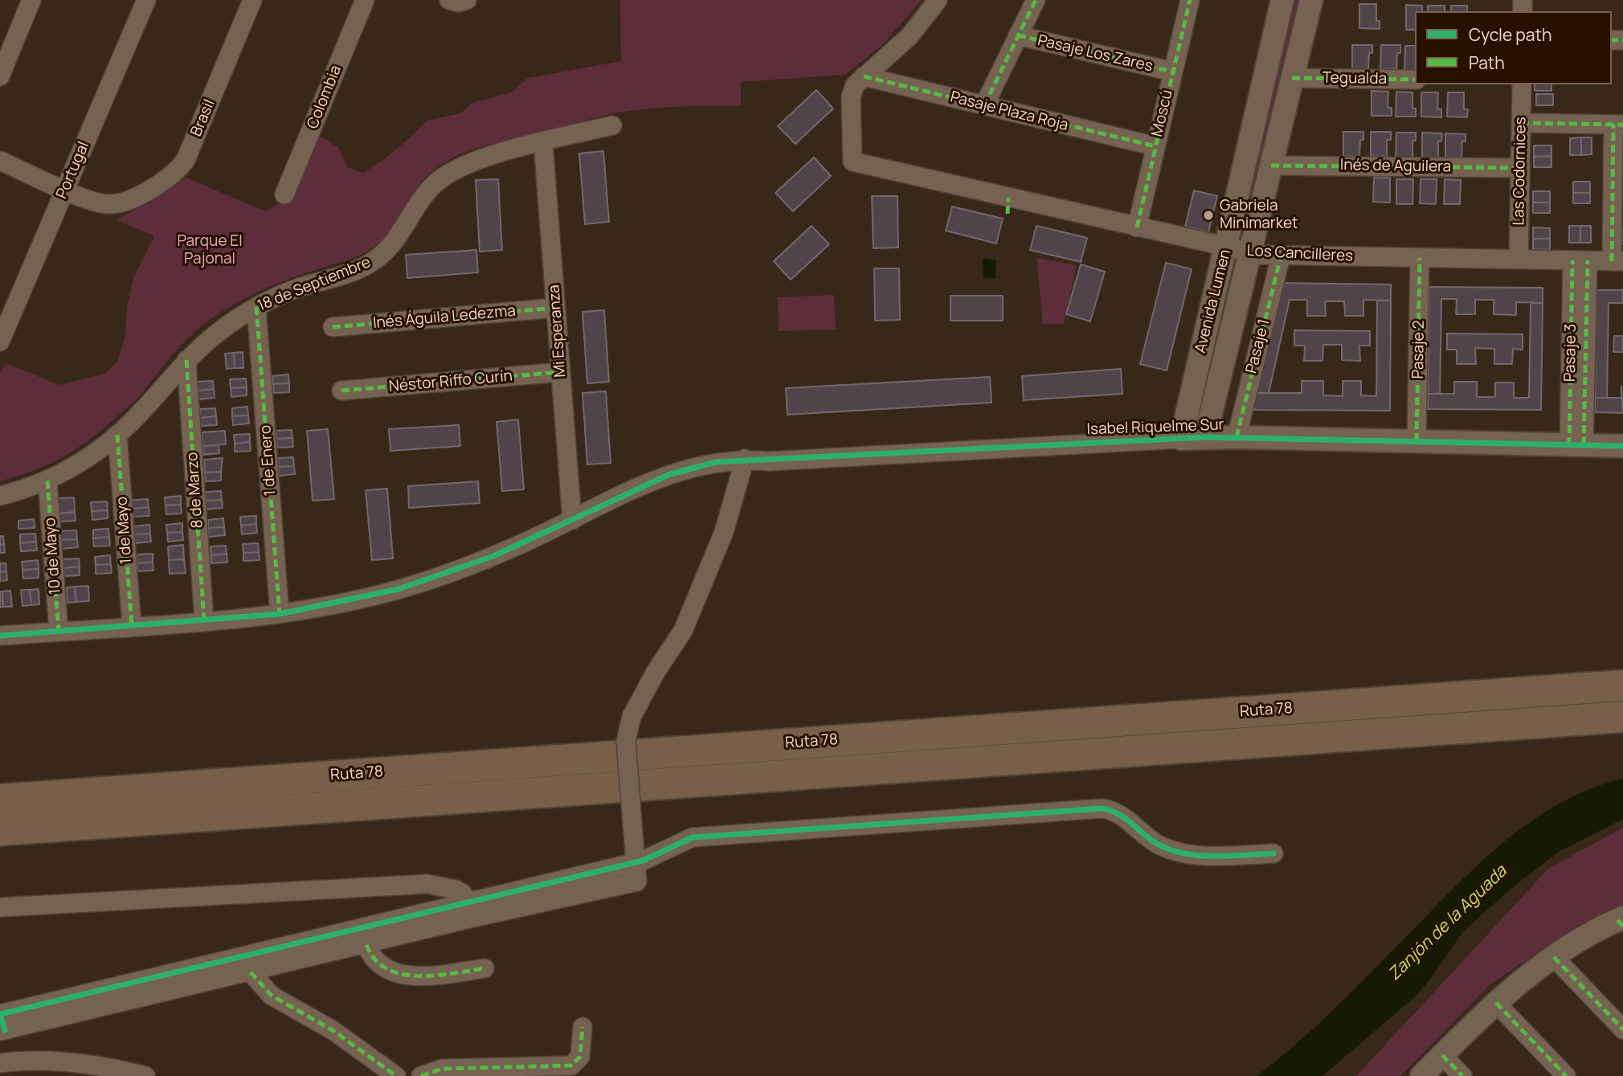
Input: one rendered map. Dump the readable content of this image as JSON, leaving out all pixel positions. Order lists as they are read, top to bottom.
{
  "streets": {
    "highway": ["Ruta 78"],
    "street": [
      "Pasaje Los Zares",
      "Tegualda",
      "Colombia",
      "Pasaje Plaza Roja",
      "Moscú",
      "Brasil",
      "Inés de Aguilera",
      "Portugal",
      "Las Codornices",
      "Los Cancilleres",
      "18 de Septiembre",
      "Avenida Lumen",
      "Inés Águila Ledezma",
      "Mi Esperanza",
      "Pasaje 1",
      "Pasaje 2",
      "Néstor Riffo Curín",
      "Isabel Riquelme Sur",
      "1 de Enero",
      "8 de Marzo",
      "1 de Mayo",
      "10 de Mayo"
    ]
  },
  "crossings": [
    ["Pasaje Los Zares", "Moscú"],
    ["Tegualda", "Avenida Lumen"],
    ["Pasaje Plaza Roja", "Moscú"],
    ["Pasaje Plaza Roja", "Los Cancilleres"],
    ["Moscú", "Los Cancilleres"],
    ["Brasil", "Portugal"],
    ["Inés de Aguilera", "Las Codornices"],
    ["Inés de Aguilera", "Avenida Lumen"],
    ["Las Codornices", "Los Cancilleres"],
    ["Los Cancilleres", "Avenida Lumen"],
    ["Los Cancilleres", "Pasaje 1"],
    ["Los Cancilleres", "Pasaje 2"],
    ["18 de Septiembre", "Mi Esperanza"],
    ["18 de Septiembre", "1 de Enero"],
    ["18 de Septiembre", "8 de Marzo"],
    ["18 de Septiembre", "1 de Mayo"],
    ["18 de Septiembre", "10 de Mayo"],
    ["Avenida Lumen", "Isabel Riquelme Sur"],
    ["Inés Águila Ledezma", "Mi Esperanza"],
    ["Mi Esperanza", "Néstor Riffo Curín"],
    ["Mi Esperanza", "Isabel Riquelme Sur"],
    ["Pasaje 1", "Isabel Riquelme Sur"],
    ["Pasaje 2", "Isabel Riquelme Sur"],
    ["Isabel Riquelme Sur", "1 de Enero"],
    ["Isabel Riquelme Sur", "8 de Marzo"],
    ["Isabel Riquelme Sur", "1 de Mayo"],
    ["Isabel Riquelme Sur", "10 de Mayo"]
  ],
  "water": ["Zanjón de la Aguada"],
  "parks": ["Parque El Pajonal"],
  "places": ["Gabriela Minimarket"],
  "legend": ["Cycle path", "Path"]
}
